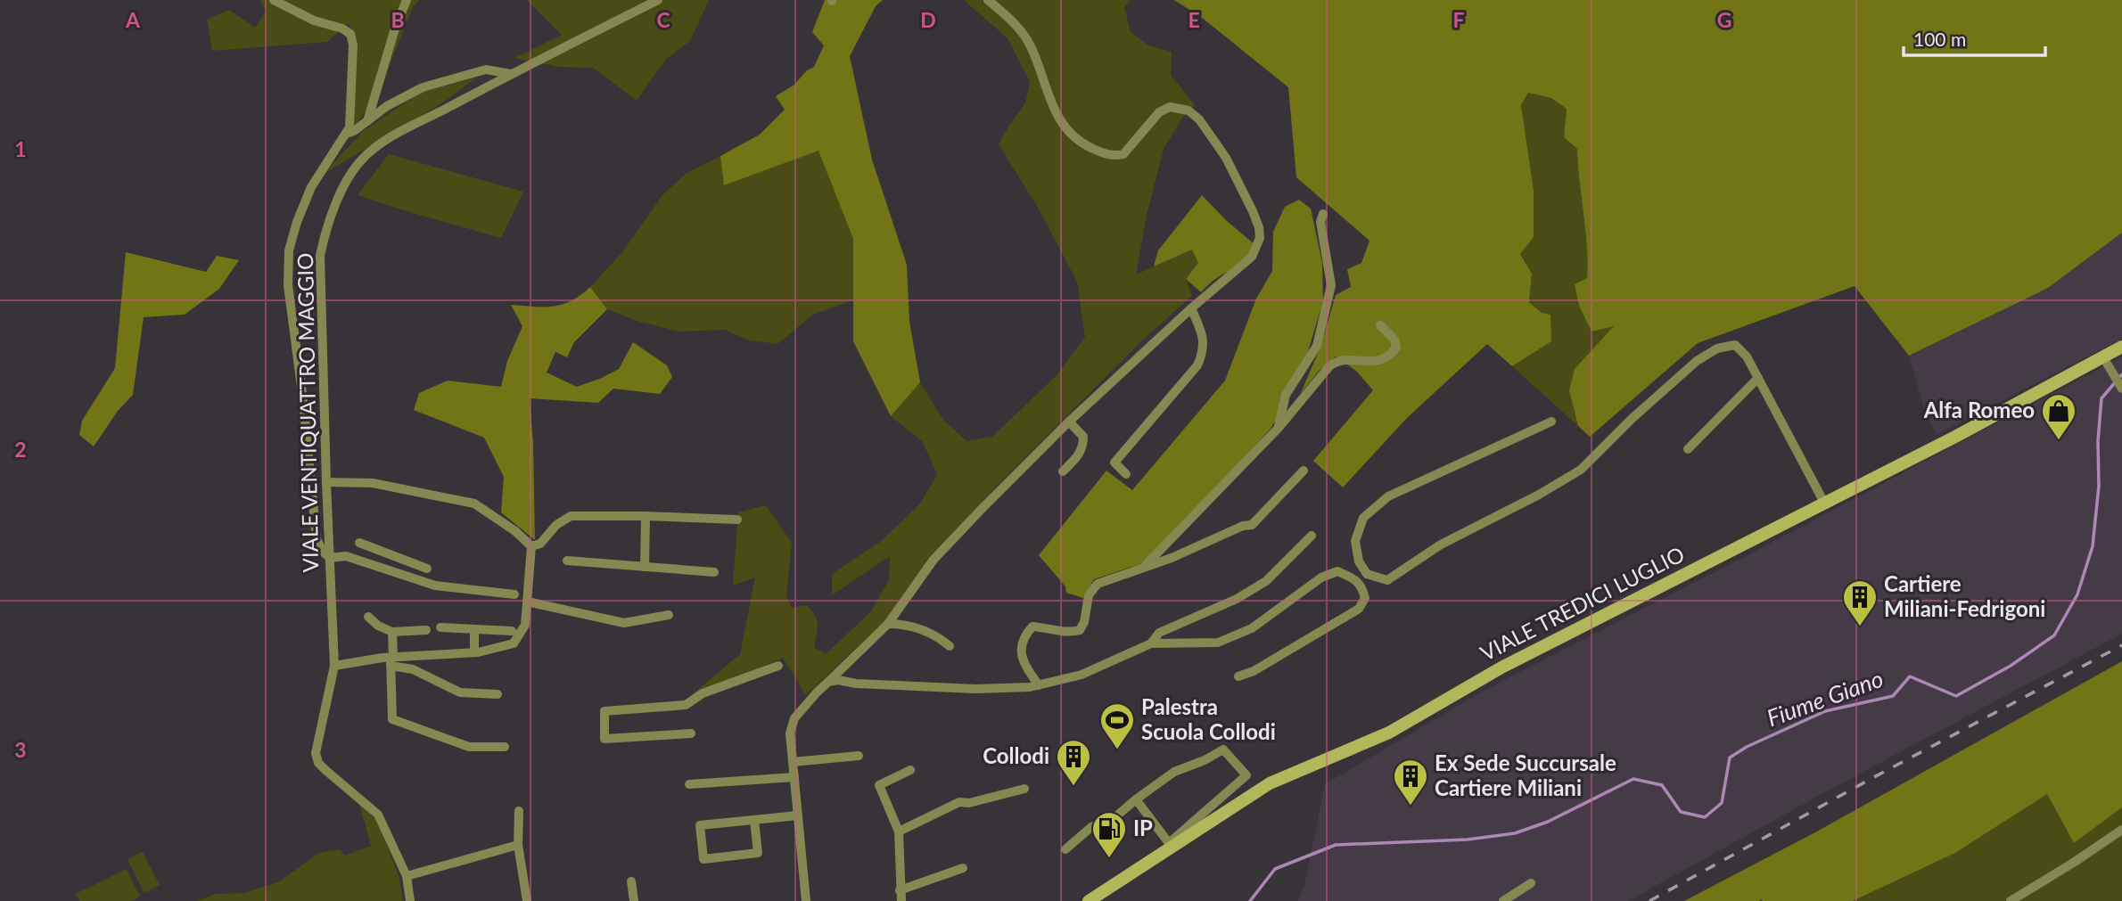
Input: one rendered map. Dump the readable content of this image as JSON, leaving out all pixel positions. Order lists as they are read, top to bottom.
{
  "streets": {
    "main road": ["VIALE TREDICI LUGLIO"],
    "street": ["VIALE VENTIQUATTRO MAGGIO"]
  },
  "water": ["Fiume Giano"],
  "places": {
    "shop": ["Alfa Romeo"],
    "building": ["Cartiere Miliani-Fedrigoni", "Collodi", "Ex Sede Succursale Cartiere Miliani"],
    "sports": ["Palestra Scuola Collodi"],
    "fuel station": ["IP"]
  },
  "scale_bar": "100 m",
  "grid": {
    "columns": [
      "A",
      "B",
      "C",
      "D",
      "E",
      "F",
      "G"
    ],
    "rows": ["1", "2", "3"]
  }
}
